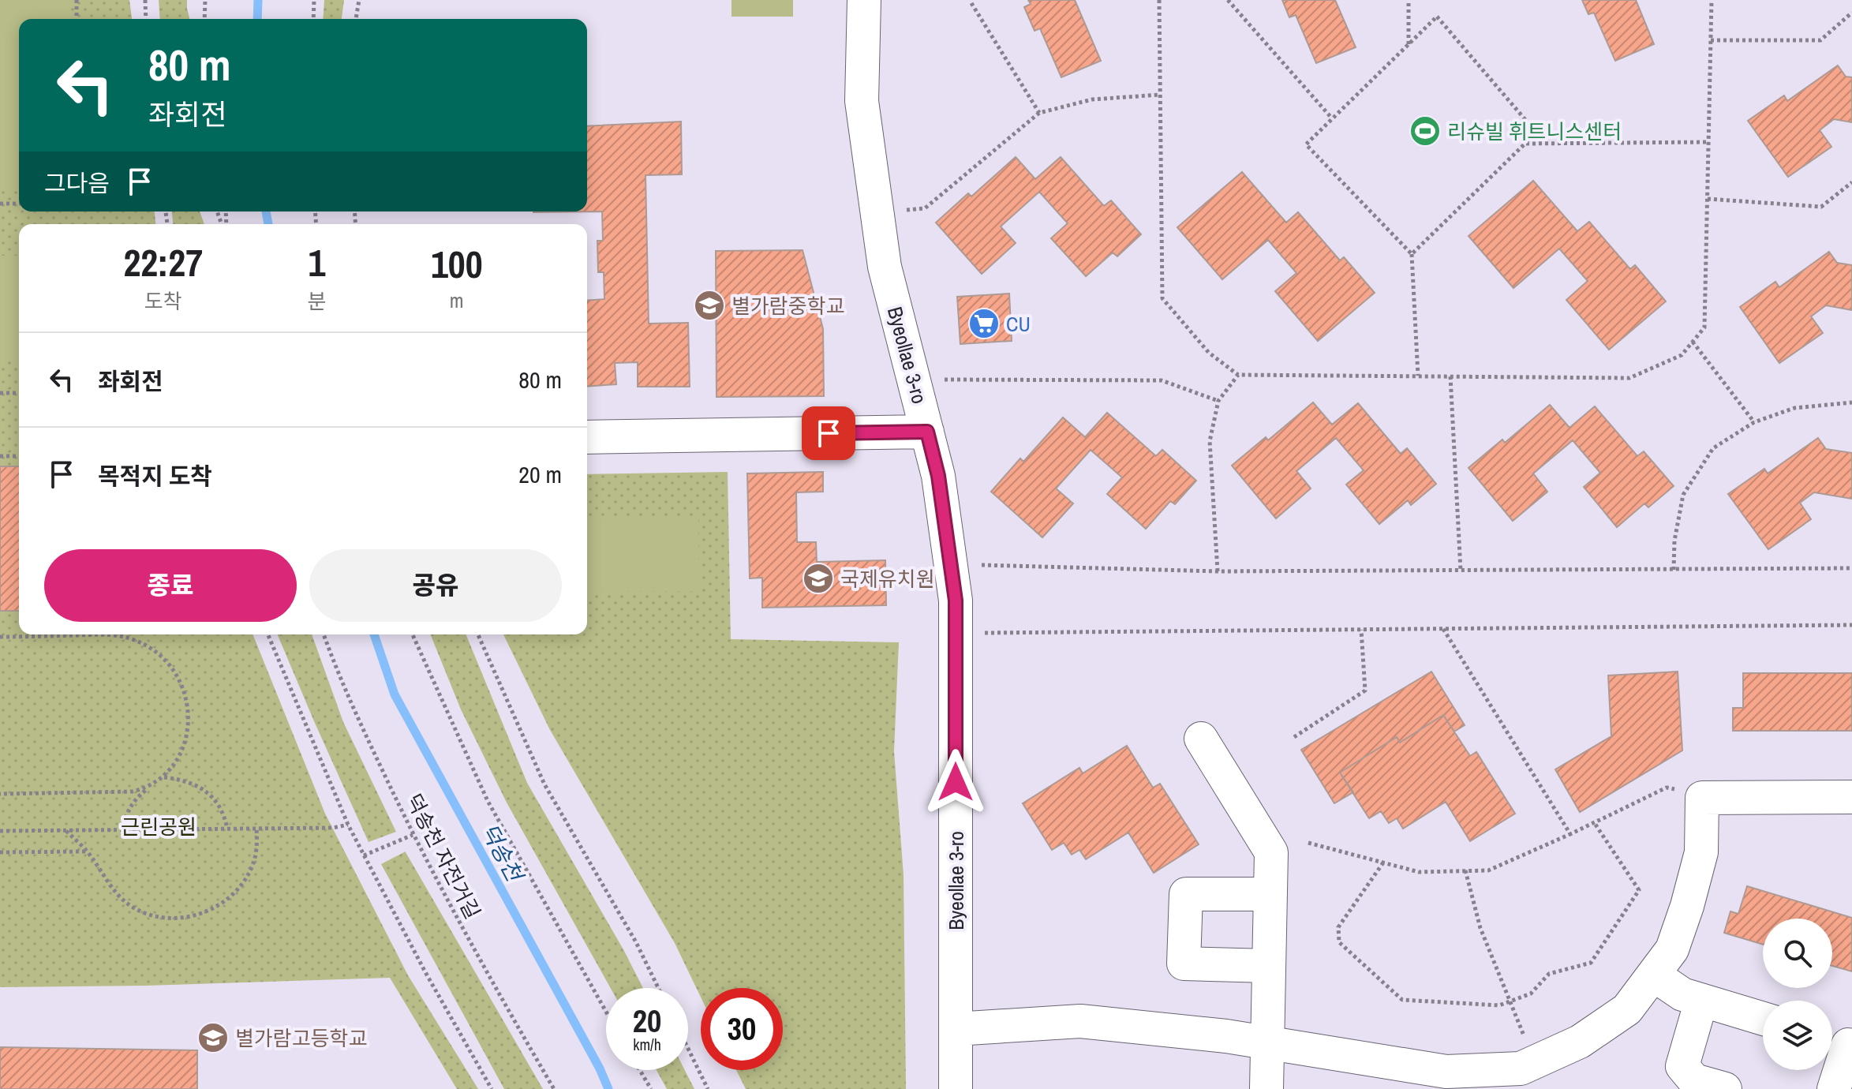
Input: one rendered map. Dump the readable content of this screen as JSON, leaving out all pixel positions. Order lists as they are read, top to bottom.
{
  "streets": {
    "street": ["Byeollae 3-ro"],
    "path": ["덕송천 자전거길"]
  },
  "water": ["덕송천"],
  "parks": ["근린공원"],
  "places": {
    "sports": ["리슈빌 휘트니스센터"],
    "school or university": ["별가람중학교", "국제유치원", "별가람고등학교"],
    "supermarket": ["CU"]
  },
  "page": {
    "turn": ["80 m", "좌회전"],
    "then": "그다음",
    "eta": [
      "22:27",
      "도착",
      "1",
      "분",
      "100",
      "m"
    ],
    "list": [
      {
        "name": "좌회전",
        "value": "80 m"
      },
      {
        "name": "목적지 도착",
        "value": "20 m"
      }
    ],
    "buttons": ["종료", "공유"],
    "speed": "20 km/h",
    "limit": "30"
  }
}
